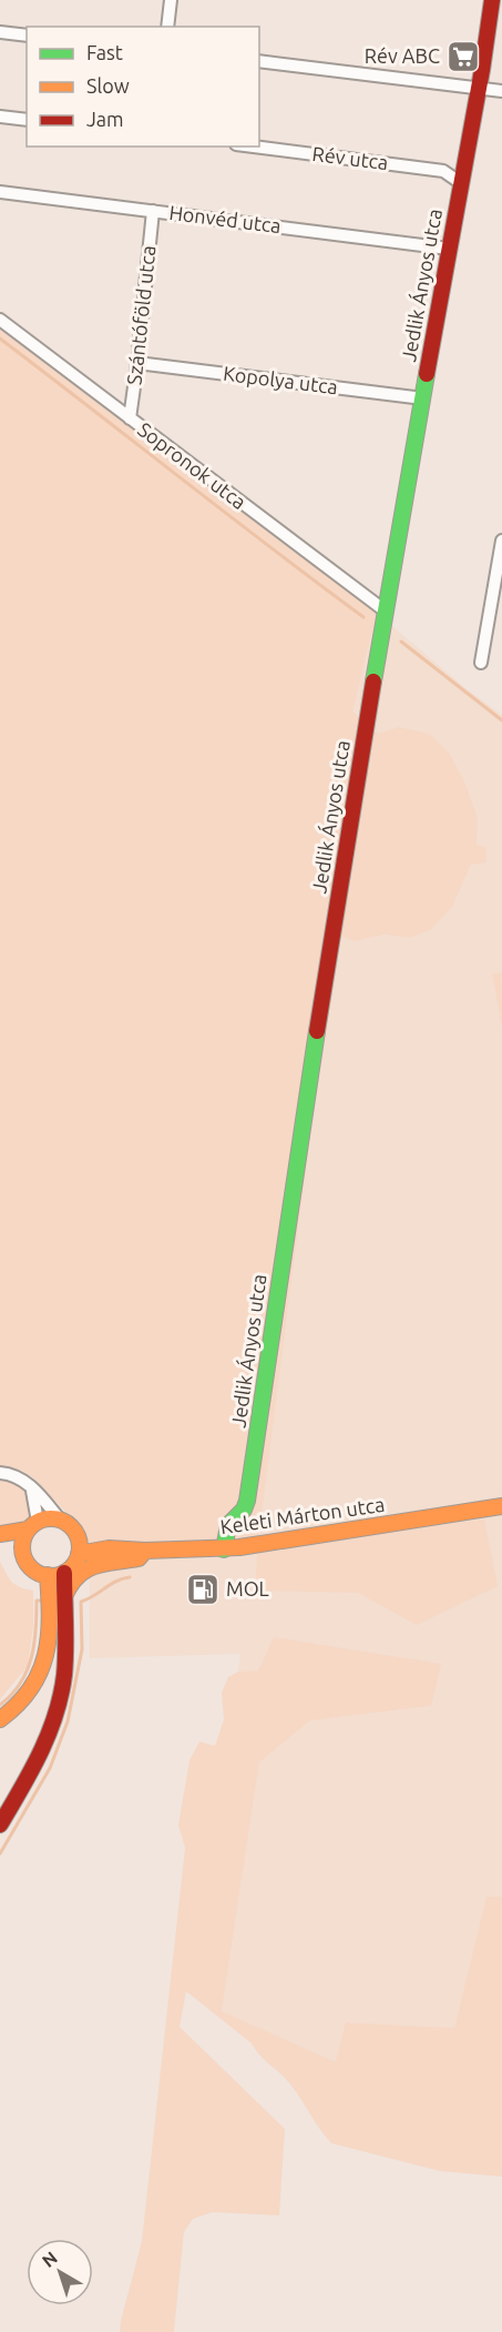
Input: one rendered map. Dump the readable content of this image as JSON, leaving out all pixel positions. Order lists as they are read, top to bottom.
{
  "streets": {
    "main road": ["Jedlik Ányos utca", "Keleti Márton utca"],
    "street": [
      "Rév utca",
      "Honvéd utca",
      "Szántóföld utca",
      "Kopolya utca",
      "Sopronok utca"
    ]
  },
  "crossings": [
    ["Rév utca", "Jedlik Ányos utca"],
    ["Honvéd utca", "Jedlik Ányos utca"],
    ["Honvéd utca", "Szántóföld utca"],
    ["Jedlik Ányos utca", "Kopolya utca"],
    ["Jedlik Ányos utca", "Sopronok utca"],
    ["Jedlik Ányos utca", "Keleti Márton utca"],
    ["Szántóföld utca", "Kopolya utca"],
    ["Szántóföld utca", "Sopronok utca"]
  ],
  "places": {
    "supermarket": ["Rév ABC"],
    "fuel station": ["MOL"]
  },
  "legend": ["Fast", "Slow", "Jam"],
  "north": "top left"
}
